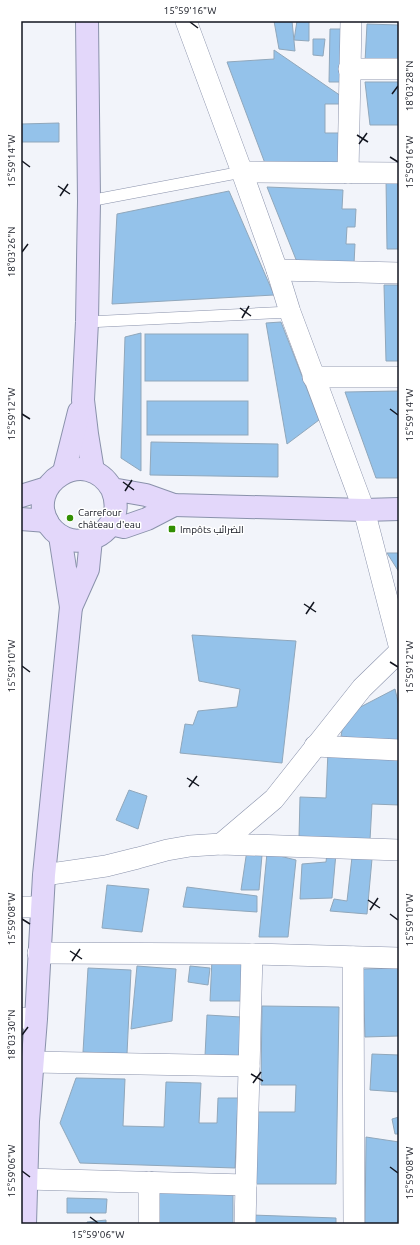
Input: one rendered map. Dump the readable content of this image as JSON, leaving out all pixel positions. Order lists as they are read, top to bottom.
{
  "places": {
    "other": ["Carrefour château d'eau"],
    "transit": ["Impôts الضرائب"]
  },
  "coordinates": [
    "15°59'16\"W",
    "18°03'28\"N",
    "15°59'14\"W",
    "18°03'26\"N",
    "15°59'12\"W",
    "15°59'10\"W",
    "15°59'08\"W",
    "18°03'30\"N",
    "15°59'06\"W"
  ]
}
